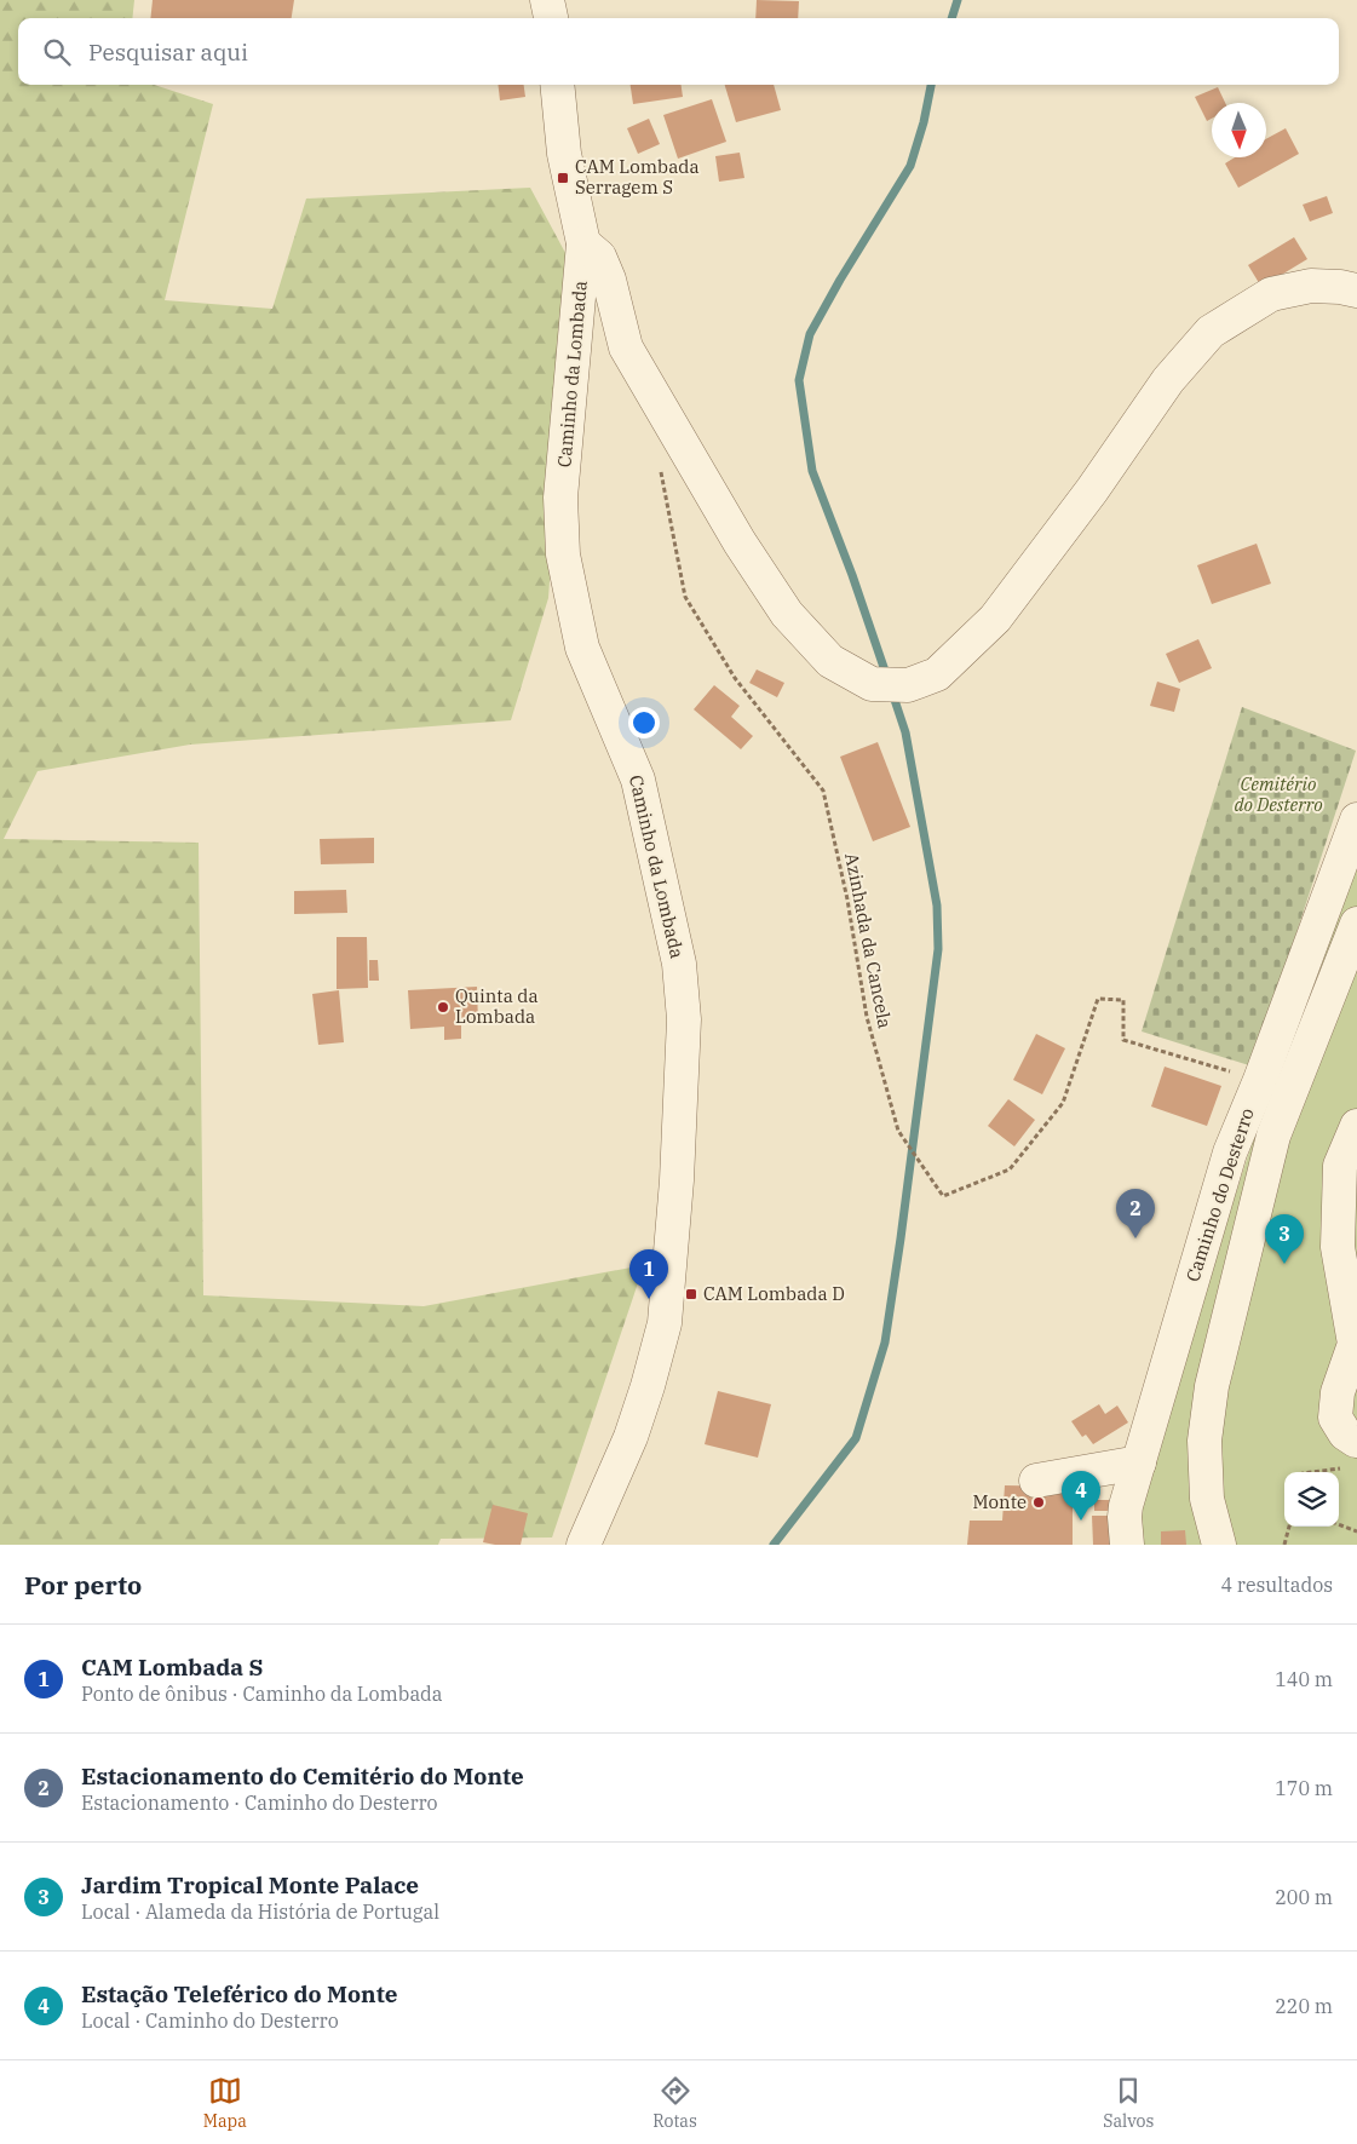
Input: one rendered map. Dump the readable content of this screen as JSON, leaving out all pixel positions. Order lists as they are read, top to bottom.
{
  "streets": {
    "street": ["Caminho da Lombada", "Caminho do Desterro"],
    "path": ["Azinhada da Cancela"]
  },
  "crossings": [
    ["Azinhada da Cancela", "Caminho do Desterro"]
  ],
  "parks": ["Cemitério do Desterro"],
  "places": {
    "transit": ["CAM Lombada Serragem S", "CAM Lombada D"],
    "other": ["Quinta da Lombada", "Monte"]
  },
  "north": "bottom",
  "page": {
    "search": "Pesquisar aqui",
    "pins": [
      "2",
      "3",
      "1",
      "4"
    ],
    "heading": ["Por perto", "4 resultados"],
    "list": [
      {
        "mark": "1",
        "name": "CAM Lombada S",
        "note": "Ponto de ônibus · Caminho da Lombada",
        "value": "140 m"
      },
      {
        "mark": "2",
        "name": "Estacionamento do Cemitério do Monte",
        "note": "Estacionamento · Caminho do Desterro",
        "value": "170 m"
      },
      {
        "mark": "3",
        "name": "Jardim Tropical Monte Palace",
        "note": "Local · Alameda da História de Portugal",
        "value": "200 m"
      },
      {
        "mark": "4",
        "name": "Estação Teleférico do Monte",
        "note": "Local · Caminho do Desterro",
        "value": "220 m"
      }
    ],
    "nav": ["Mapa", "Rotas", "Salvos"]
  }
}
